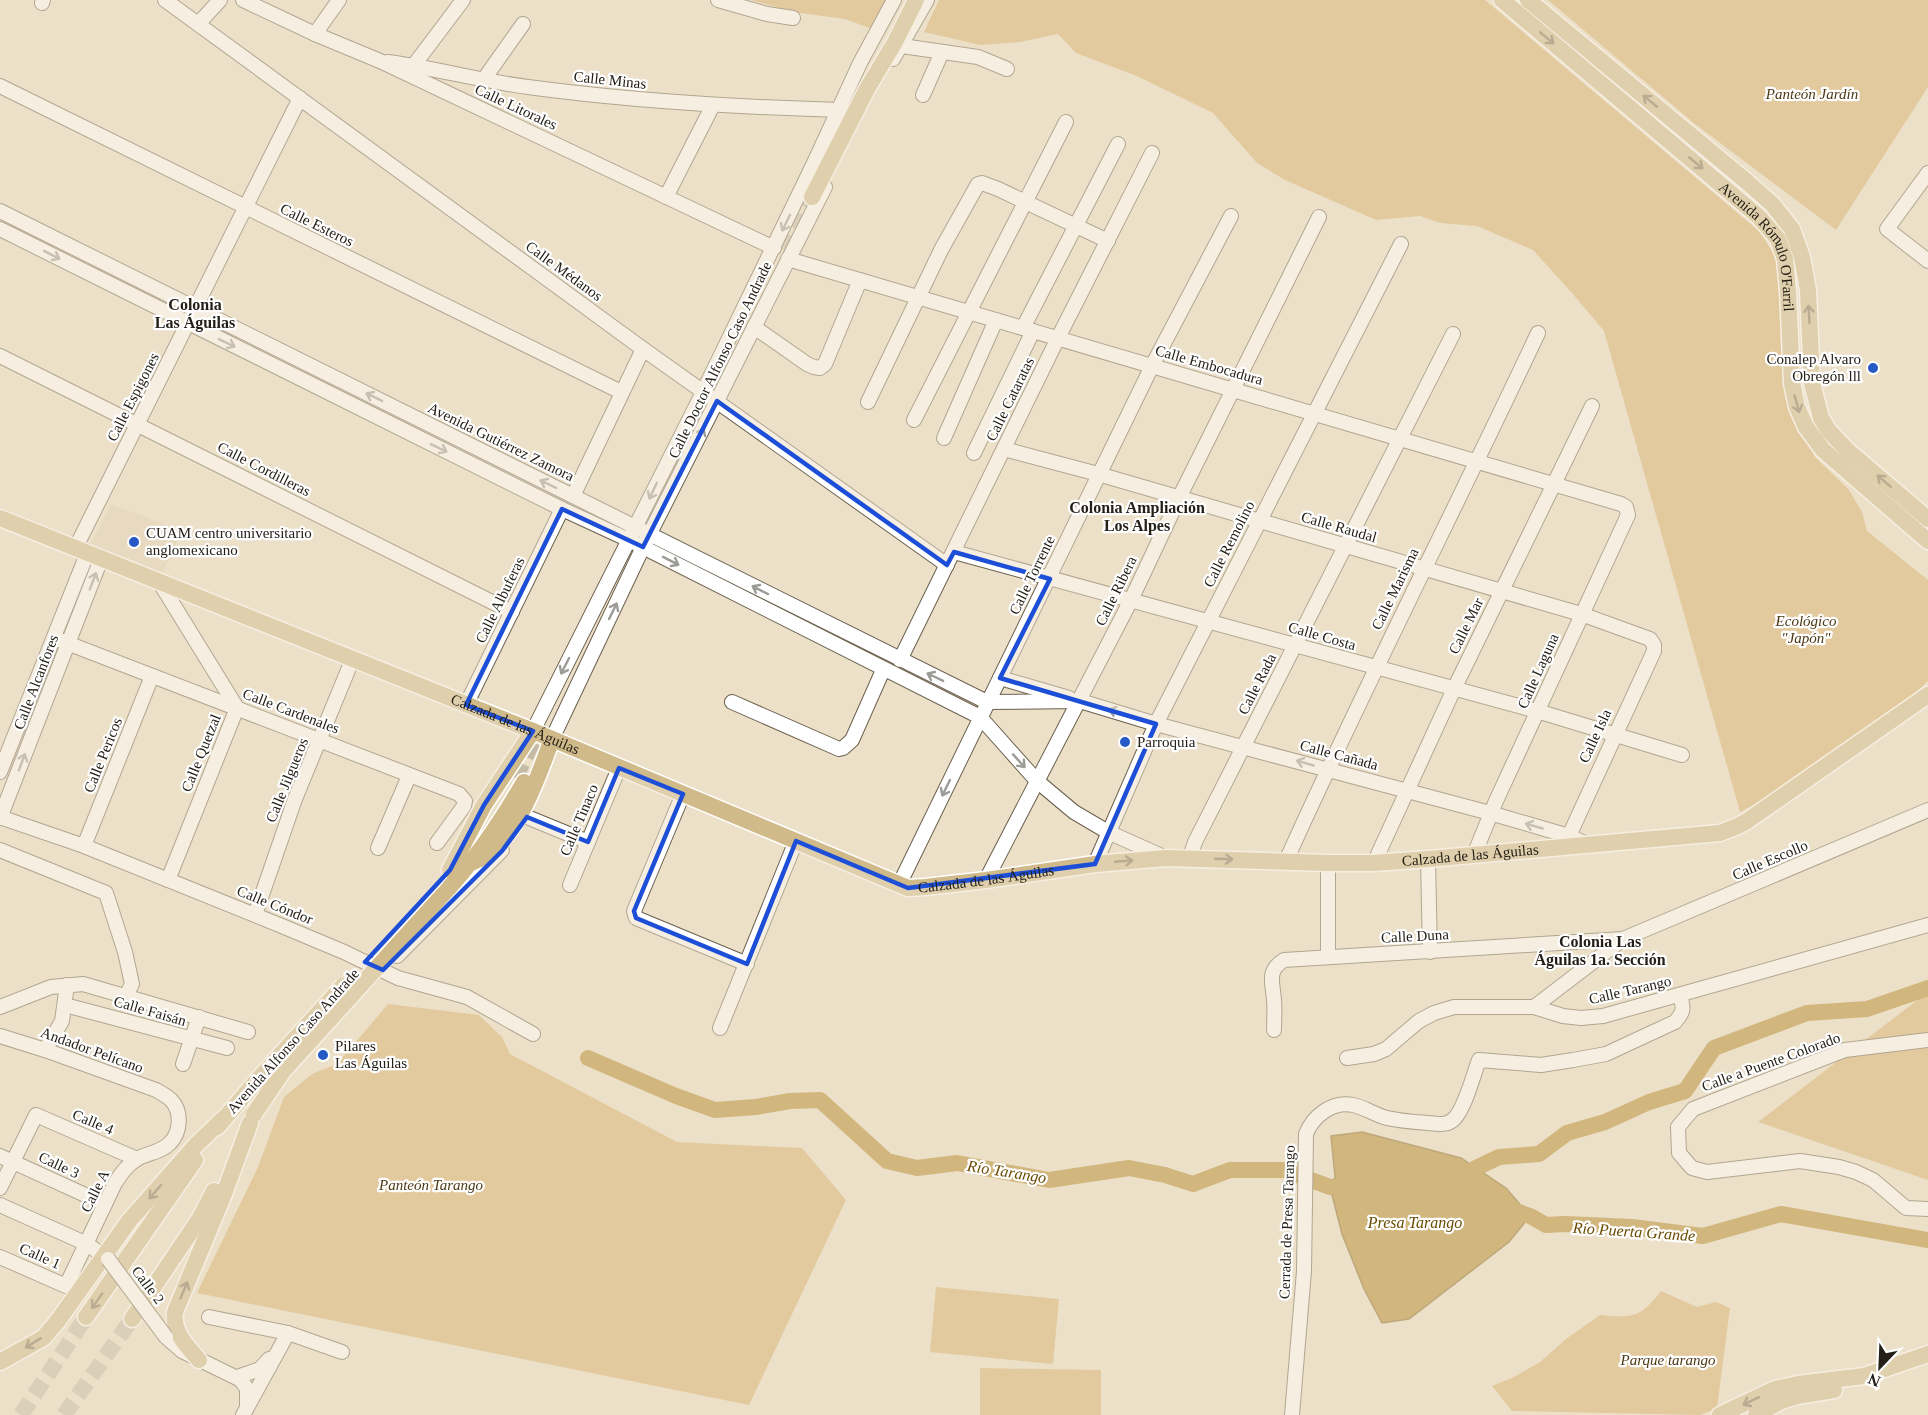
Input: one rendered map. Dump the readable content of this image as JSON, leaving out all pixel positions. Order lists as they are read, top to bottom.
{
  "streets": {
    "main road": ["Avenida Rómulo O'Farril", "Calzada de las Águilas", "Avenida Alfonso Caso Andrade"],
    "street": [
      "Calle Minas",
      "Calle Litorales",
      "Calle Esteros",
      "Calle Médanos",
      "Calle Doctor Alfonso Caso Andrade",
      "Calle Embocadura",
      "Calle Espigones",
      "Calle Cataratas",
      "Avenida Gutiérrez Zamora",
      "Calle Cordilleras",
      "Calle Raudal",
      "Calle Remolino",
      "Calle Torrente",
      "Calle Marisma",
      "Calle Ribera",
      "Calle Albuferas",
      "Calle Mar",
      "Calle Costa",
      "Calle Laguna",
      "Calle Alcanfores",
      "Calle Rada",
      "Calle Cardenales",
      "Calle Isla",
      "Calle Quetzal",
      "Calle Pericos",
      "Calle Cañada",
      "Calle Jilgueros",
      "Calle Tinaco",
      "Calle Escollo",
      "Calle Cóndor",
      "Calle Duna",
      "Calle Tarango",
      "Calle Faisán",
      "Andador Pelícano",
      "Calle a Puente Colorado",
      "Calle 4",
      "Calle 3",
      "Calle A",
      "Cerrada de Presa Tarango",
      "Calle 1",
      "Calle 2"
    ]
  },
  "crossings": [
    ["Calle Minas", "Calle Litorales"],
    ["Calle Minas", "Calle Doctor Alfonso Caso Andrade"],
    ["Calle Litorales", "Calle Doctor Alfonso Caso Andrade"],
    ["Calle Esteros", "Calle Espigones"],
    ["Calle Médanos", "Calle Doctor Alfonso Caso Andrade"],
    ["Calle Médanos", "Calle Espigones"],
    ["Calle Médanos", "Calle Cataratas"],
    ["Calle Doctor Alfonso Caso Andrade", "Calle Embocadura"],
    ["Calle Doctor Alfonso Caso Andrade", "Avenida Gutiérrez Zamora"],
    ["Calle Doctor Alfonso Caso Andrade", "Calzada de las Águilas"],
    ["Calle Doctor Alfonso Caso Andrade", "Avenida Alfonso Caso Andrade"],
    ["Calle Embocadura", "Calle Cataratas"],
    ["Calle Embocadura", "Calle Remolino"],
    ["Calle Embocadura", "Calle Torrente"],
    ["Calle Embocadura", "Calle Marisma"],
    ["Calle Embocadura", "Calle Ribera"],
    ["Calle Embocadura", "Calle Mar"],
    ["Calle Embocadura", "Calle Laguna"],
    ["Calle Embocadura", "Calle Rada"],
    ["Calle Espigones", "Avenida Gutiérrez Zamora"],
    ["Calle Espigones", "Calle Cordilleras"],
    ["Calle Espigones", "Calle Alcanfores"],
    ["Calle Espigones", "Calzada de las Águilas"],
    ["Calle Cataratas", "Avenida Gutiérrez Zamora"],
    ["Calle Cataratas", "Calle Raudal"],
    ["Calle Cataratas", "Calle Costa"],
    ["Avenida Gutiérrez Zamora", "Calle Torrente"],
    ["Avenida Gutiérrez Zamora", "Calle Albuferas"],
    ["Avenida Gutiérrez Zamora", "Calle Cañada"],
    ["Calle Cordilleras", "Calle Albuferas"],
    ["Calle Raudal", "Calle Remolino"],
    ["Calle Raudal", "Calle Torrente"],
    ["Calle Raudal", "Calle Marisma"],
    ["Calle Raudal", "Calle Ribera"],
    ["Calle Raudal", "Calle Mar"],
    ["Calle Raudal", "Calle Laguna"],
    ["Calle Raudal", "Calle Rada"],
    ["Calle Raudal", "Calle Isla"],
    ["Calle Remolino", "Calle Costa"],
    ["Calle Remolino", "Calzada de las Águilas"],
    ["Calle Remolino", "Calle Cañada"],
    ["Calle Torrente", "Calle Costa"],
    ["Calle Torrente", "Calzada de las Águilas"],
    ["Calle Torrente", "Calle Cañada"],
    ["Calle Marisma", "Calle Costa"],
    ["Calle Marisma", "Calzada de las Águilas"],
    ["Calle Marisma", "Calle Cañada"],
    ["Calle Ribera", "Calle Costa"],
    ["Calle Ribera", "Calzada de las Águilas"],
    ["Calle Ribera", "Calle Cañada"],
    ["Calle Albuferas", "Calzada de las Águilas"],
    ["Calle Mar", "Calle Costa"],
    ["Calle Mar", "Calzada de las Águilas"],
    ["Calle Mar", "Calle Cañada"],
    ["Calle Costa", "Calle Laguna"],
    ["Calle Costa", "Calle Rada"],
    ["Calle Costa", "Calle Isla"],
    ["Calle Laguna", "Calzada de las Águilas"],
    ["Calle Laguna", "Calle Cañada"],
    ["Calle Alcanfores", "Calle Cardenales"],
    ["Calle Alcanfores", "Calzada de las Águilas"],
    ["Calle Alcanfores", "Calle Cóndor"],
    ["Calle Rada", "Calzada de las Águilas"],
    ["Calle Rada", "Calle Cañada"],
    ["Calle Cardenales", "Calle Quetzal"],
    ["Calle Cardenales", "Calle Pericos"],
    ["Calle Cardenales", "Calle Jilgueros"],
    ["Calzada de las Águilas", "Calle Quetzal"],
    ["Calzada de las Águilas", "Calle Cañada"],
    ["Calzada de las Águilas", "Calle Jilgueros"],
    ["Calzada de las Águilas", "Calle Tinaco"],
    ["Calzada de las Águilas", "Avenida Alfonso Caso Andrade"],
    ["Calle Isla", "Calle Cañada"],
    ["Calle Quetzal", "Calle Cóndor"],
    ["Calle Pericos", "Calle Cóndor"],
    ["Calle Jilgueros", "Calle Cóndor"],
    ["Calle Escollo", "Calle Duna"],
    ["Calle Cóndor", "Avenida Alfonso Caso Andrade"],
    ["Calle Tarango", "Cerrada de Presa Tarango"],
    ["Andador Pelícano", "Calle A"],
    ["Calle 4", "Calle 3"],
    ["Calle 4", "Calle A"],
    ["Calle 3", "Calle A"],
    ["Calle A", "Calle 1"],
    ["Calle A", "Calle 2"]
  ],
  "districts": ["Colonia Las Águilas", "Colonia Ampliación Los Alpes", "Colonia Las Águilas 1a. Sección"],
  "water": ["Río Tarango", "Presa Tarango", "Río Puerta Grande"],
  "parks": [
    "Panteón Jardín",
    "Ecológico \"Japón\"",
    "Panteón Tarango",
    "Parque tarango"
  ],
  "places": [
    "Conalep Alvaro Obregón lll",
    "CUAM centro universitario anglomexicano",
    "Parroquia",
    "Pilares Las Águilas"
  ],
  "north": "bottom left"
}
